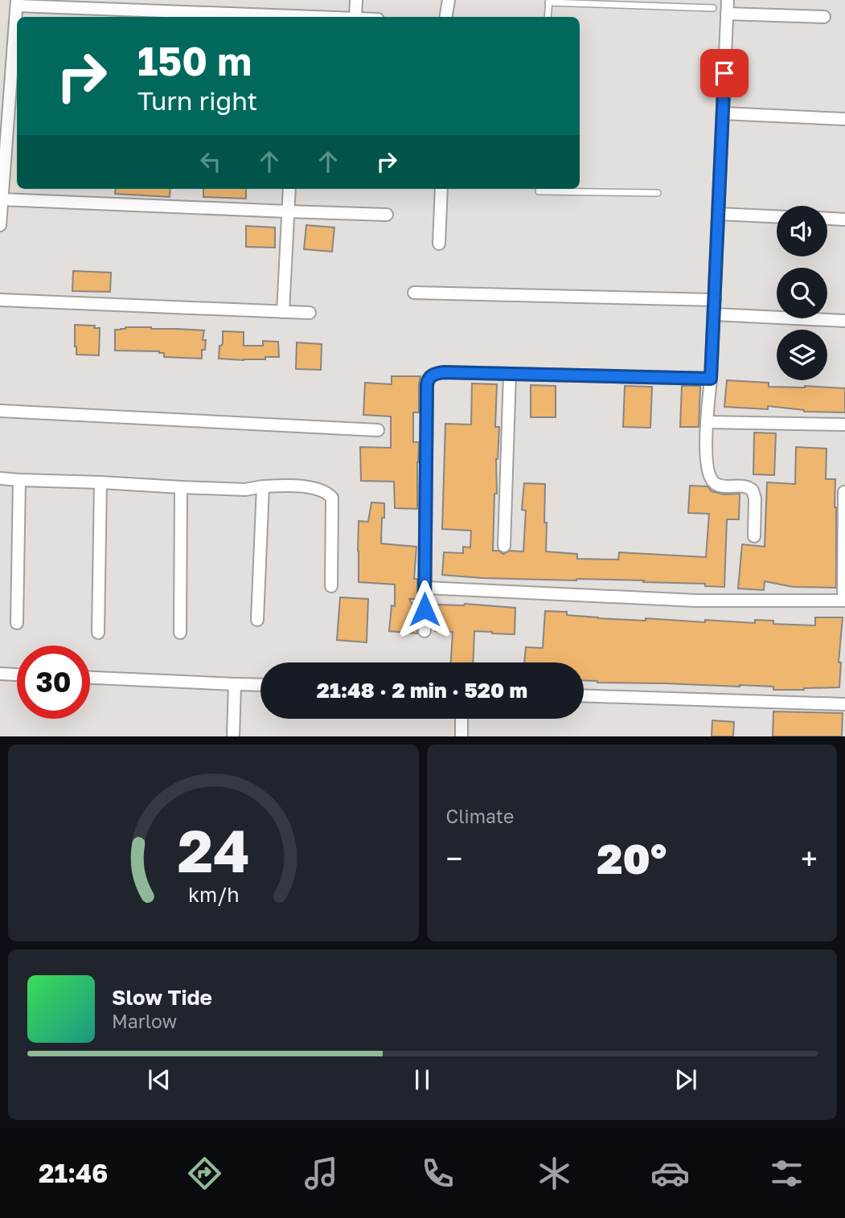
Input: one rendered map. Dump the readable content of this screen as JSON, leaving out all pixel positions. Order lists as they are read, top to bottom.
{
  "page": {
    "turn": ["150 m", "Turn right"],
    "limit": "30",
    "trip": "21:48 · 2 min · 520 m",
    "tile": "Climate",
    "heat": ["−", "20°", "+"],
    "song": ["Slow Tide", "Marlow"],
    "tabs": "21:46",
    "gauge": ["24", "km/h"]
  }
}
